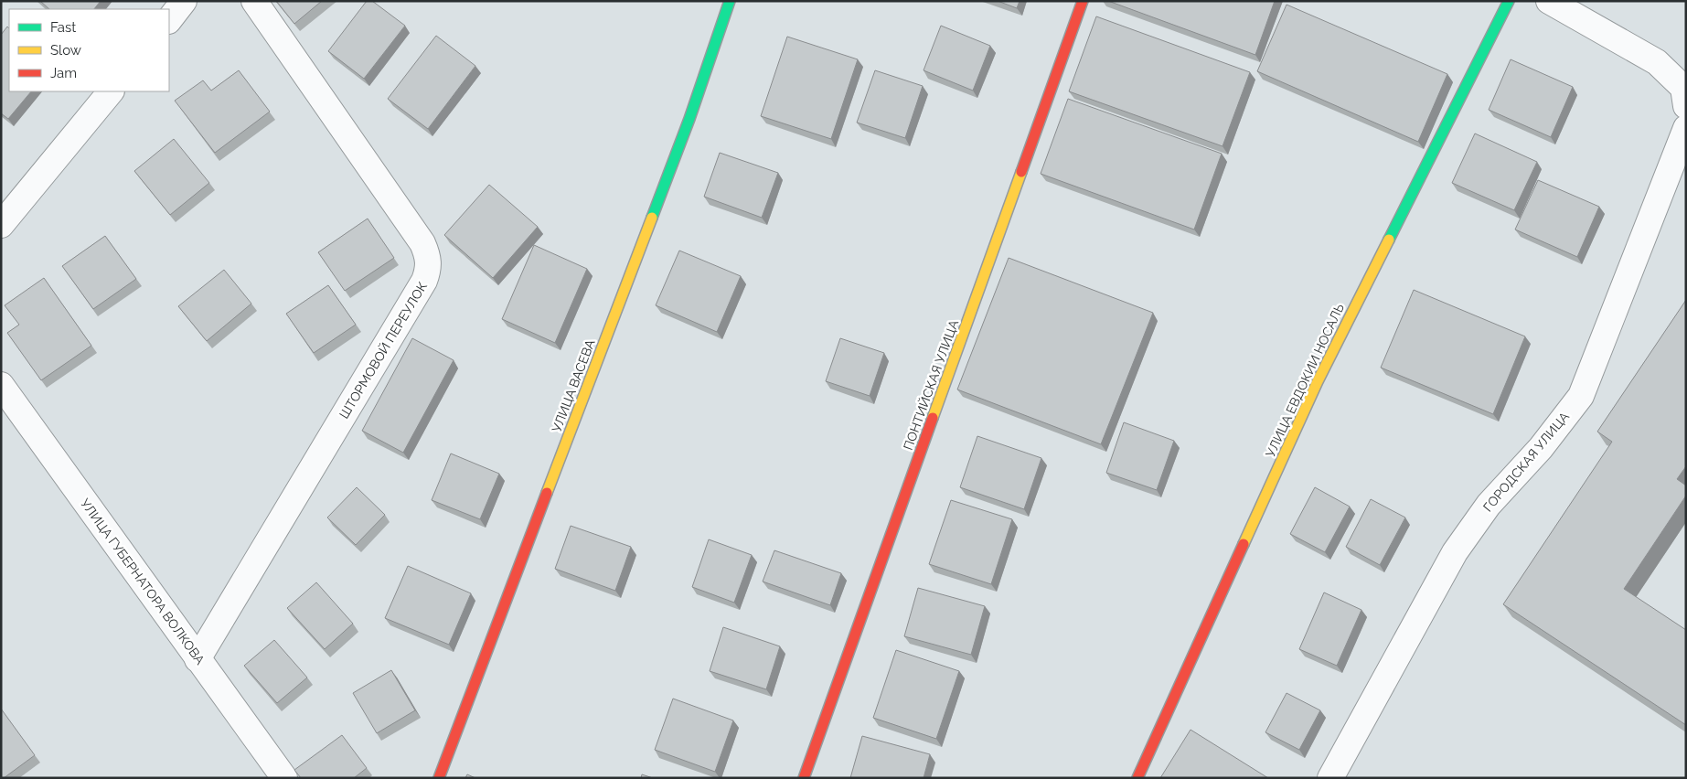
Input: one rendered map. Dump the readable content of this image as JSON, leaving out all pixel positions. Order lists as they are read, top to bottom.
{
  "streets": {
    "street": [
      "ШТОРМОВОЙ ПЕРЕУЛОК",
      "УЛИЦА ЕВДОКИИ НОСАЛЬ",
      "ПОНТИЙСКАЯ УЛИЦА",
      "УЛИЦА ВАСЕВА",
      "ГОРОДСКАЯ УЛИЦА",
      "УЛИЦА ГУБЕРНАТОРА ВОЛКОВА"
    ]
  },
  "crossings": [
    ["ШТОРМОВОЙ ПЕРЕУЛОК", "УЛИЦА ГУБЕРНАТОРА ВОЛКОВА"]
  ],
  "legend": ["Fast", "Slow", "Jam"]
}
